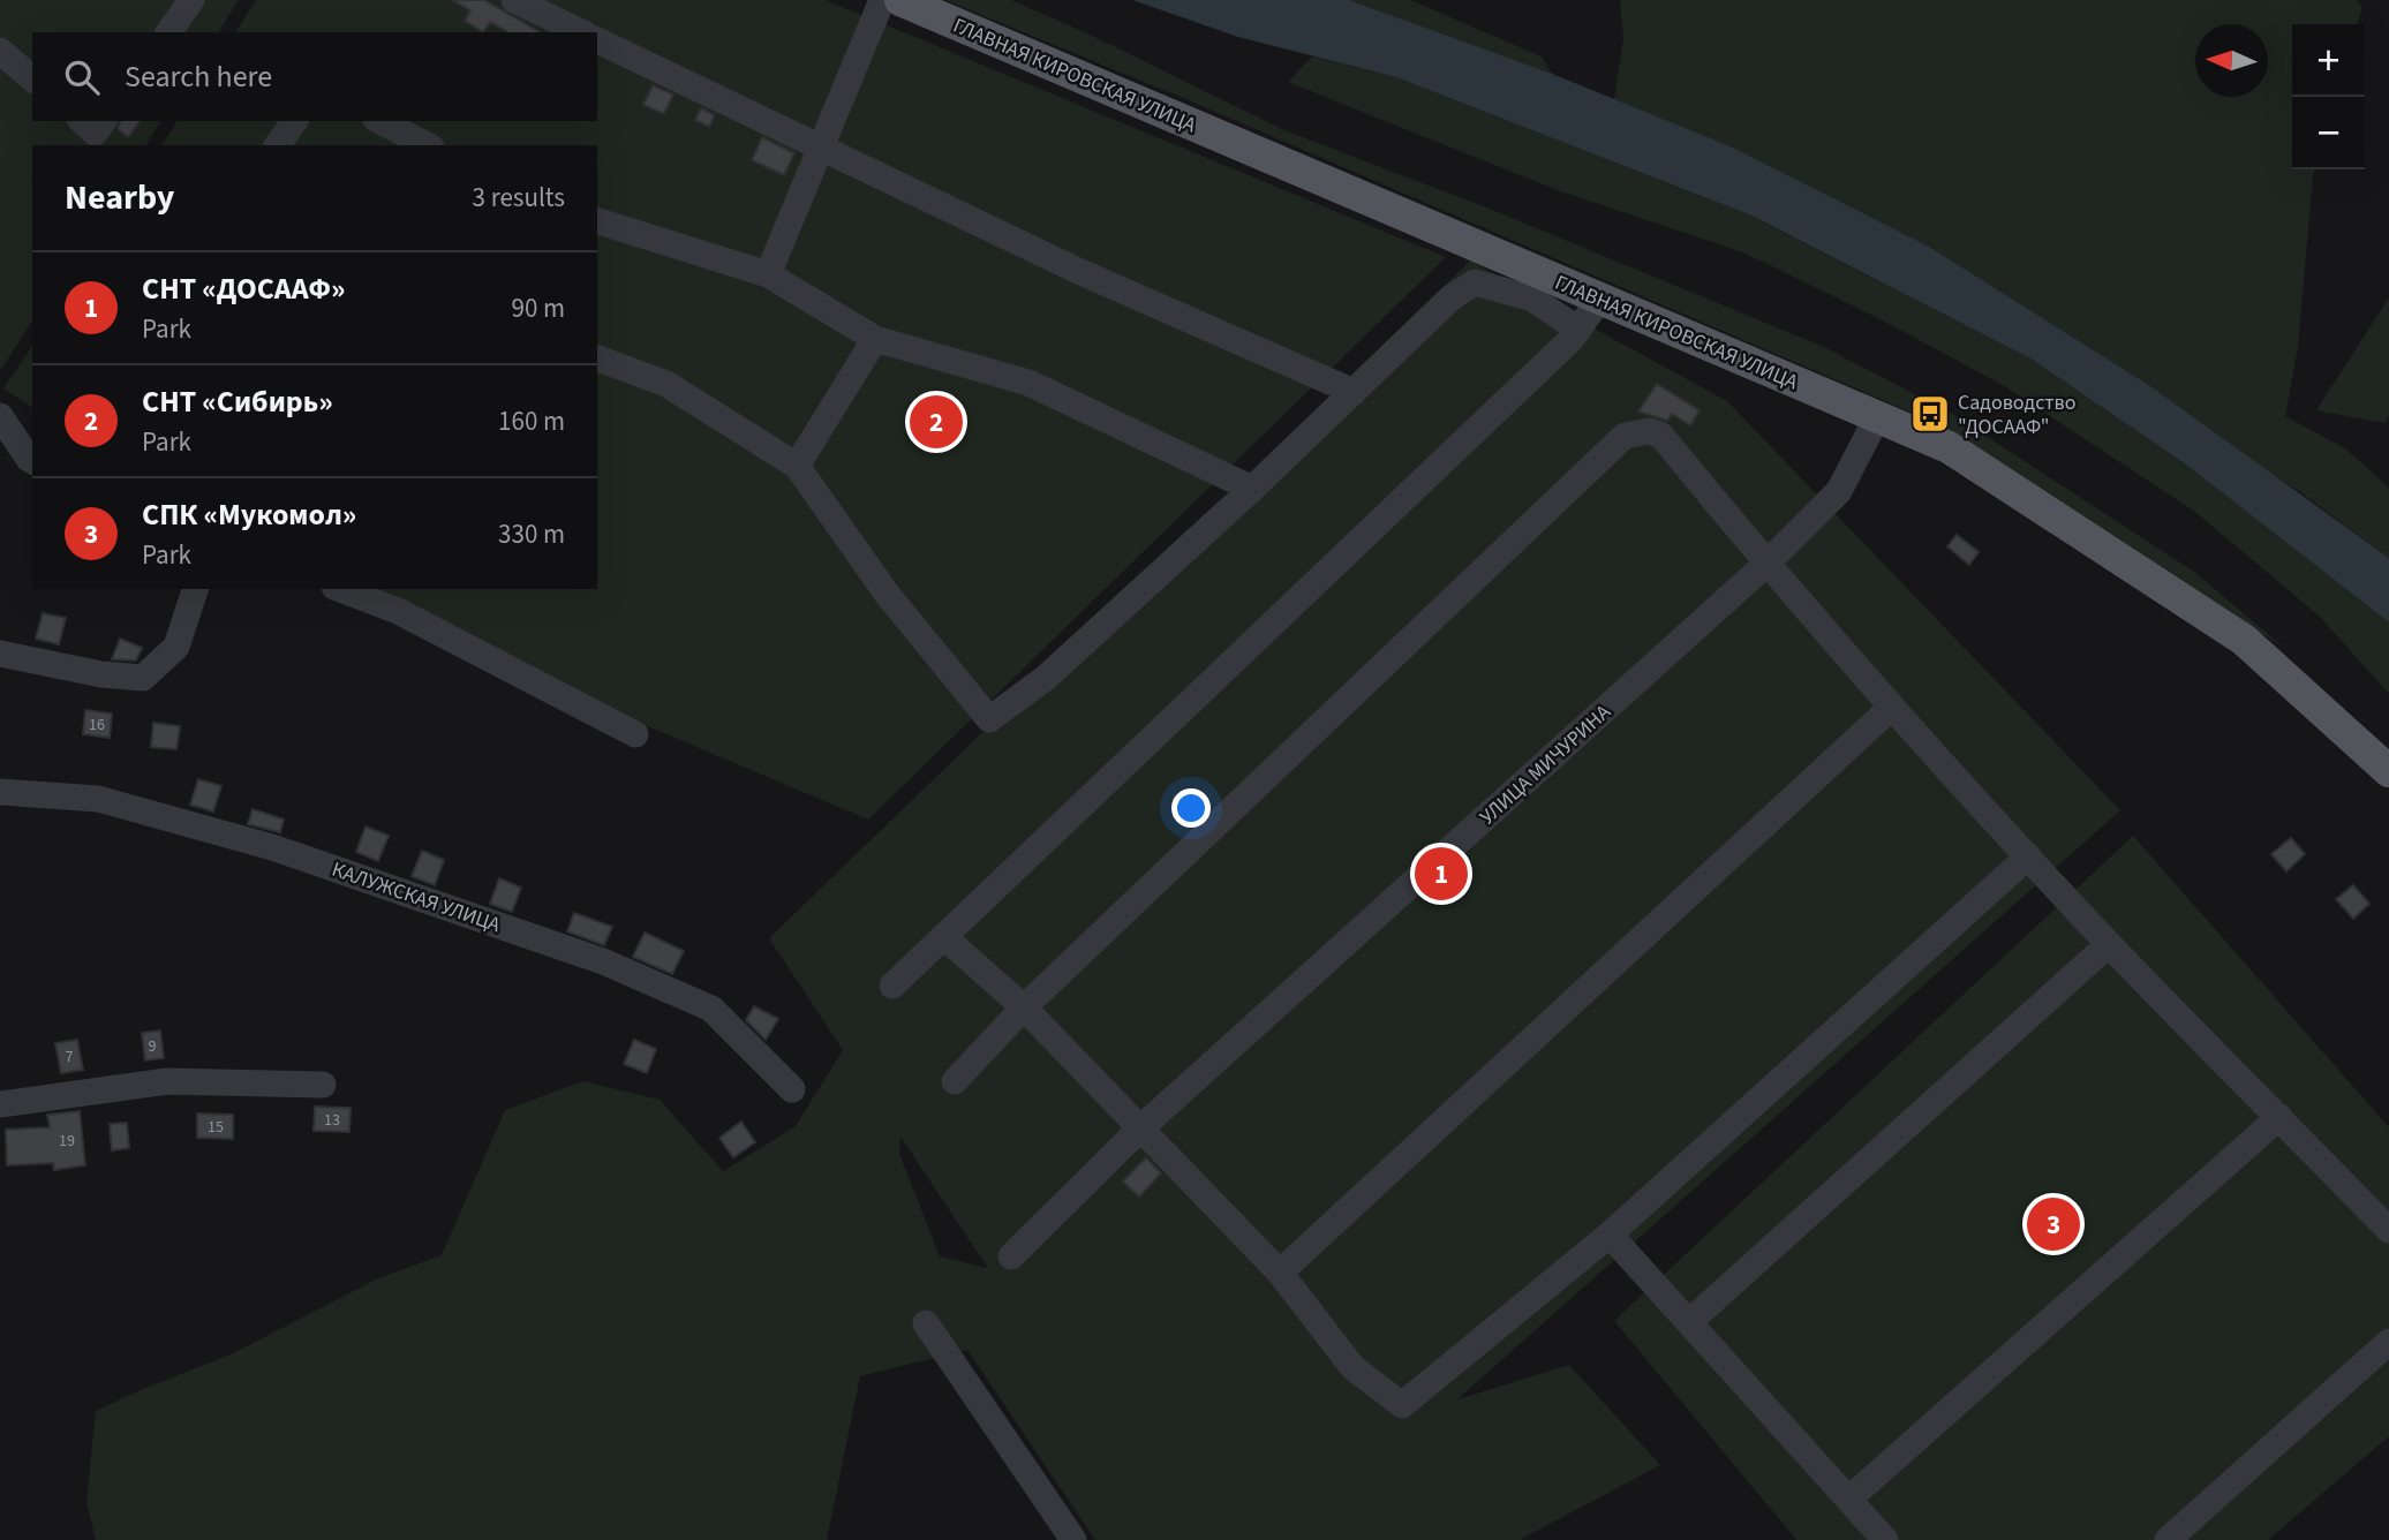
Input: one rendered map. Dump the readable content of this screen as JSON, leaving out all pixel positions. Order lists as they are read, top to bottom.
{
  "streets": {
    "main road": ["ГЛАВНАЯ КИРОВСКАЯ УЛИЦА"],
    "street": ["УЛИЦА МИЧУРИНА", "КАЛУЖСКАЯ УЛИЦА"]
  },
  "crossings": [
    ["ГЛАВНАЯ КИРОВСКАЯ УЛИЦА", "УЛИЦА МИЧУРИНА"]
  ],
  "places": {
    "bus stop": ["Садоводство \"ДОСААФ\""]
  },
  "house_numbers": [
    "16",
    "9",
    "7",
    "13",
    "15",
    "19"
  ],
  "north": "left",
  "page": {
    "map_buttons": ["+", "−"],
    "search": "Search here",
    "heading": ["Nearby", "3 results"],
    "list": [
      {
        "mark": "1",
        "name": "СНТ «ДОСААФ»",
        "note": "Park",
        "value": "90 m"
      },
      {
        "mark": "2",
        "name": "СНТ «Сибирь»",
        "note": "Park",
        "value": "160 m"
      },
      {
        "mark": "3",
        "name": "СПК «Мукомол»",
        "note": "Park",
        "value": "330 m"
      }
    ],
    "pins": ["2", "1", "3"]
  }
}
